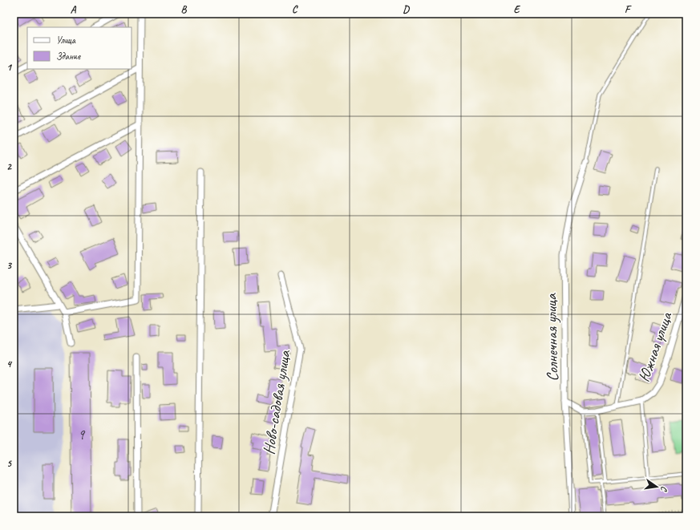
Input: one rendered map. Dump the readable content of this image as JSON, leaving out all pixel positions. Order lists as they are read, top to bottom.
{
  "streets": {
    "street": ["Солнечная улица", "Южная улица", "Ново-садовая улица"]
  },
  "house_numbers": ["9"],
  "legend": ["Улица", "Здание"],
  "north": "right",
  "grid": {
    "columns": [
      "A",
      "B",
      "C",
      "D",
      "E",
      "F"
    ],
    "rows": [
      "1",
      "2",
      "3",
      "4",
      "5"
    ]
  }
}
